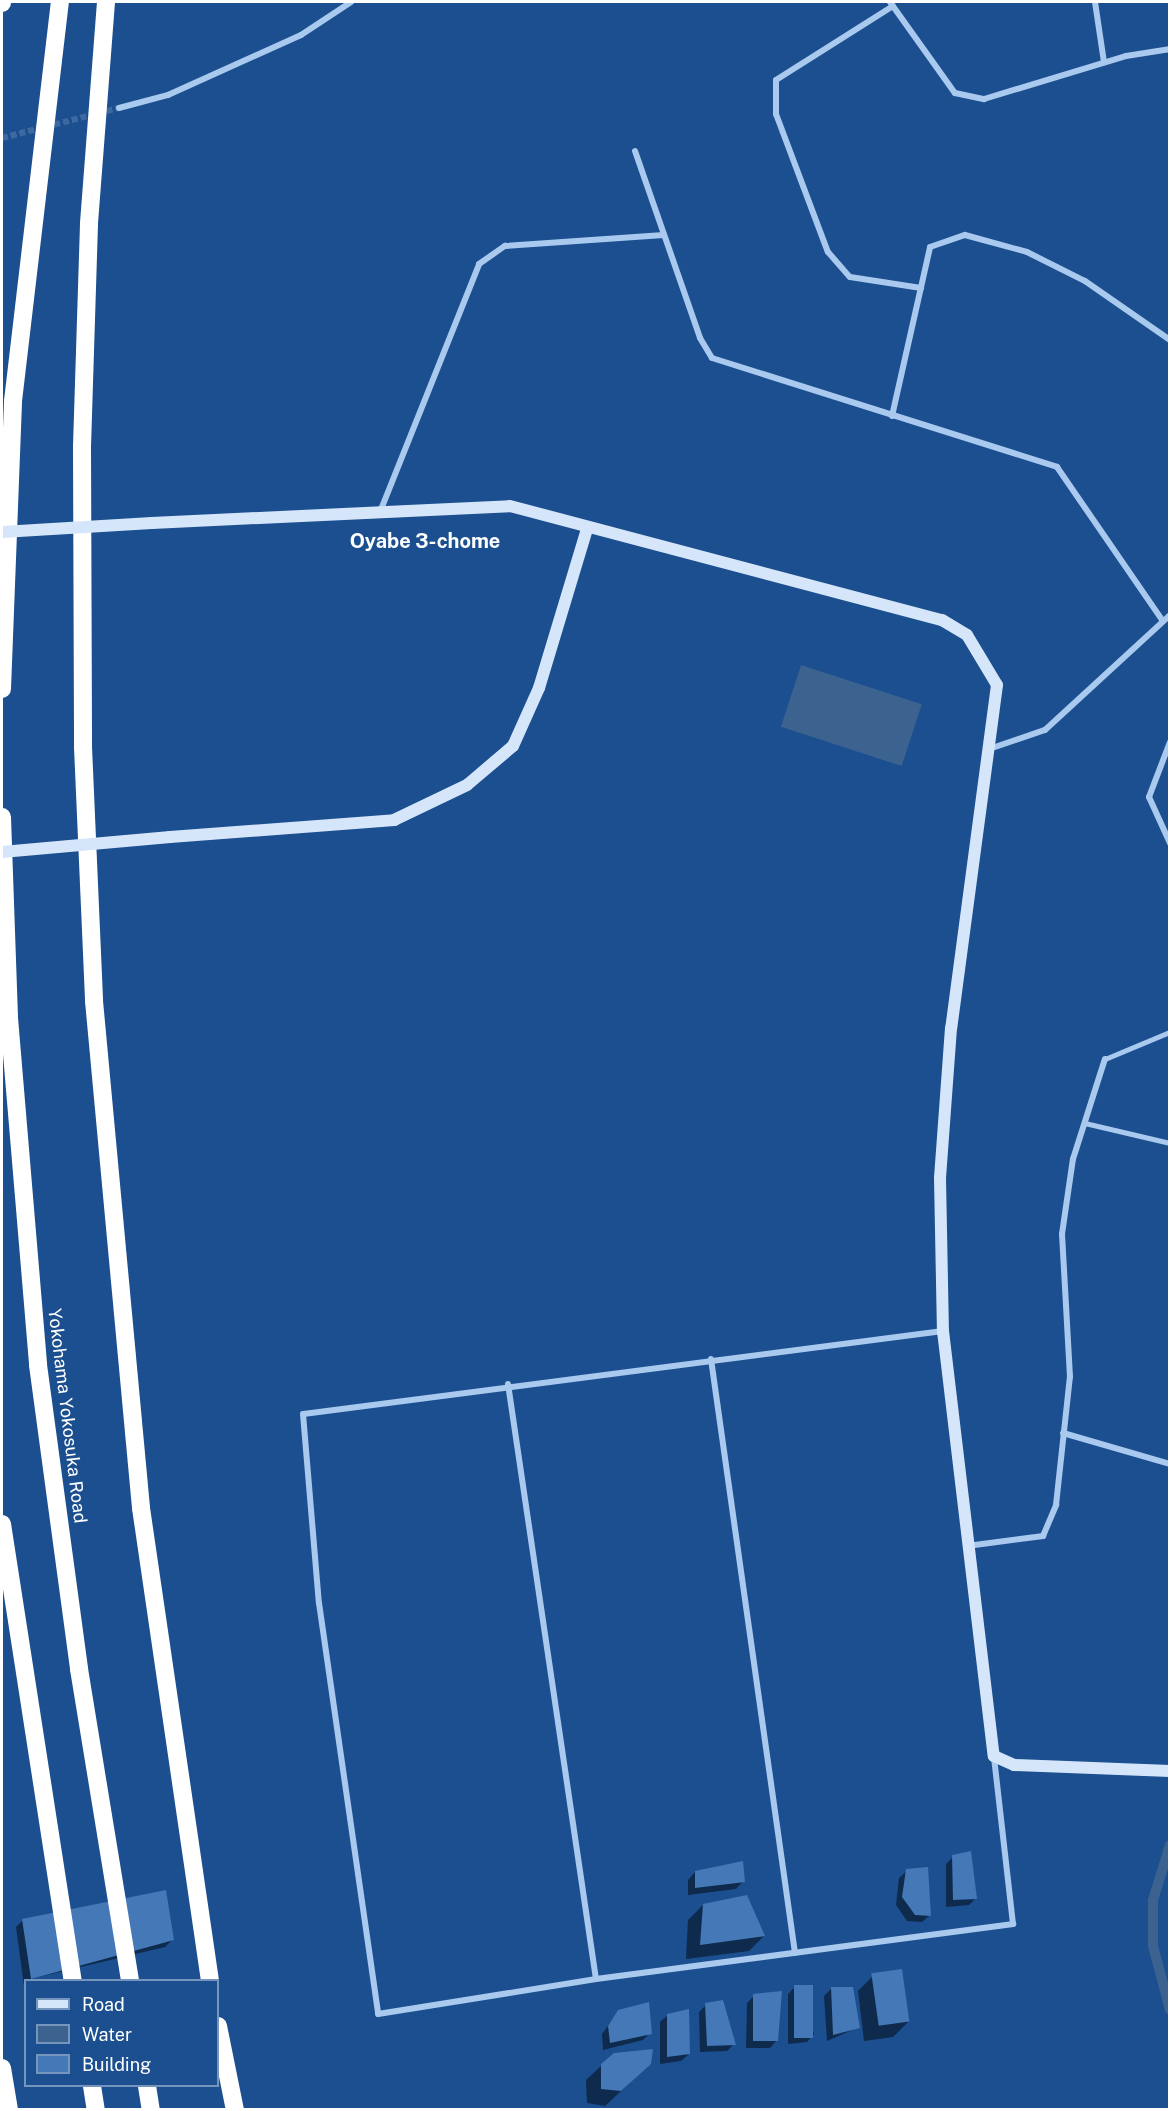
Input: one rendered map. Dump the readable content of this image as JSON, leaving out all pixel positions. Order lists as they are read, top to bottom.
{
  "streets": {
    "highway": ["Yokohama Yokosuka Road"]
  },
  "districts": ["Oyabe 3-chome"],
  "legend": ["Road", "Water", "Building"]
}
